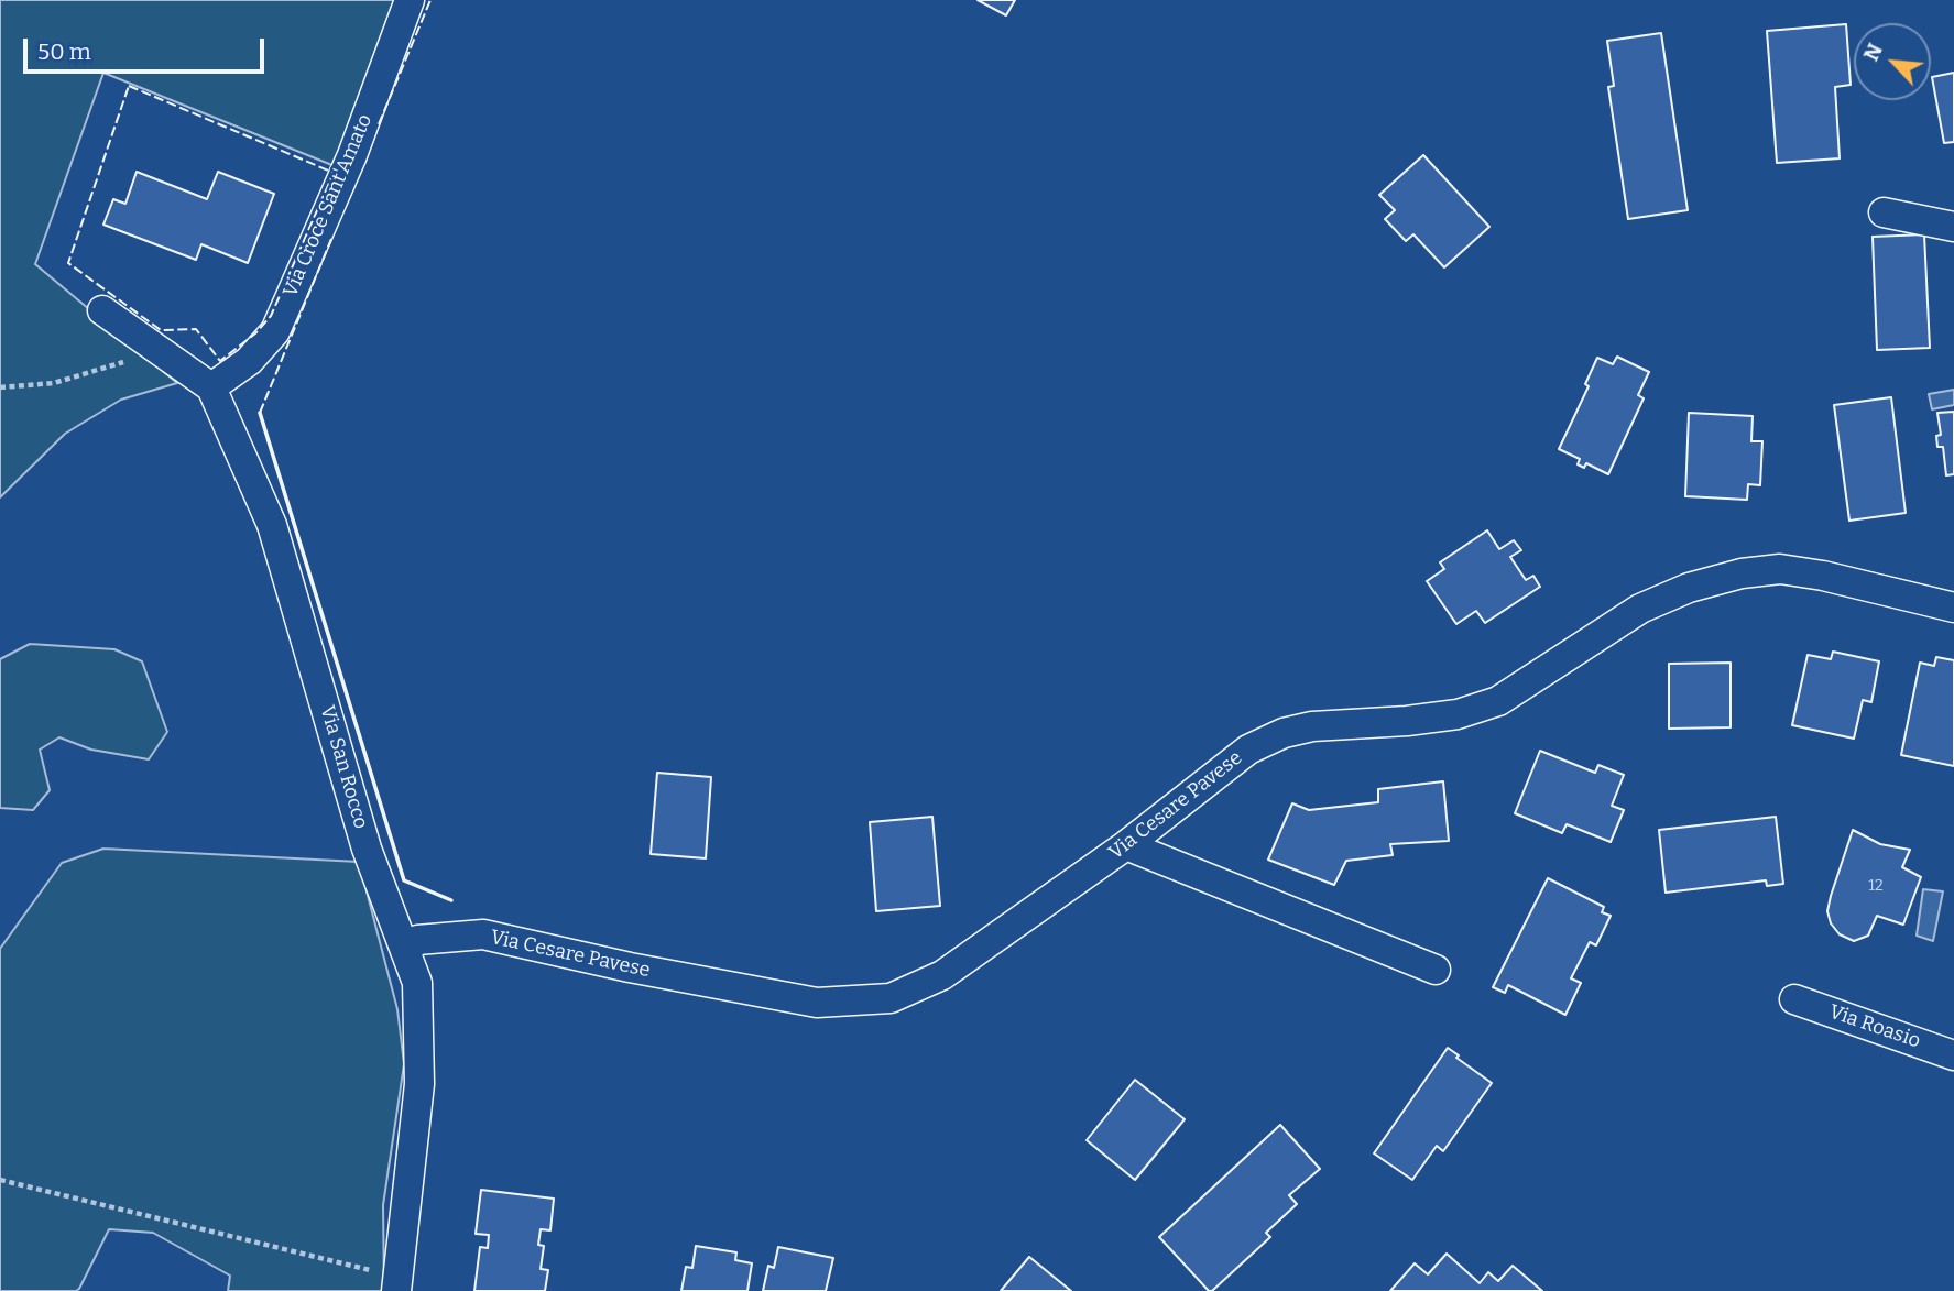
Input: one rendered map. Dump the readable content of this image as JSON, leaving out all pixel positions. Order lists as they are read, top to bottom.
{
  "streets": {
    "street": [
      "Via Croce Sant'Amato",
      "Via San Rocco",
      "Via Cesare Pavese",
      "Via Roasio"
    ]
  },
  "crossings": [
    ["Via Croce Sant'Amato", "Via San Rocco"],
    ["Via San Rocco", "Via Cesare Pavese"]
  ],
  "house_numbers": ["12"],
  "scale_bar": "50 m",
  "north": "top left"
}
